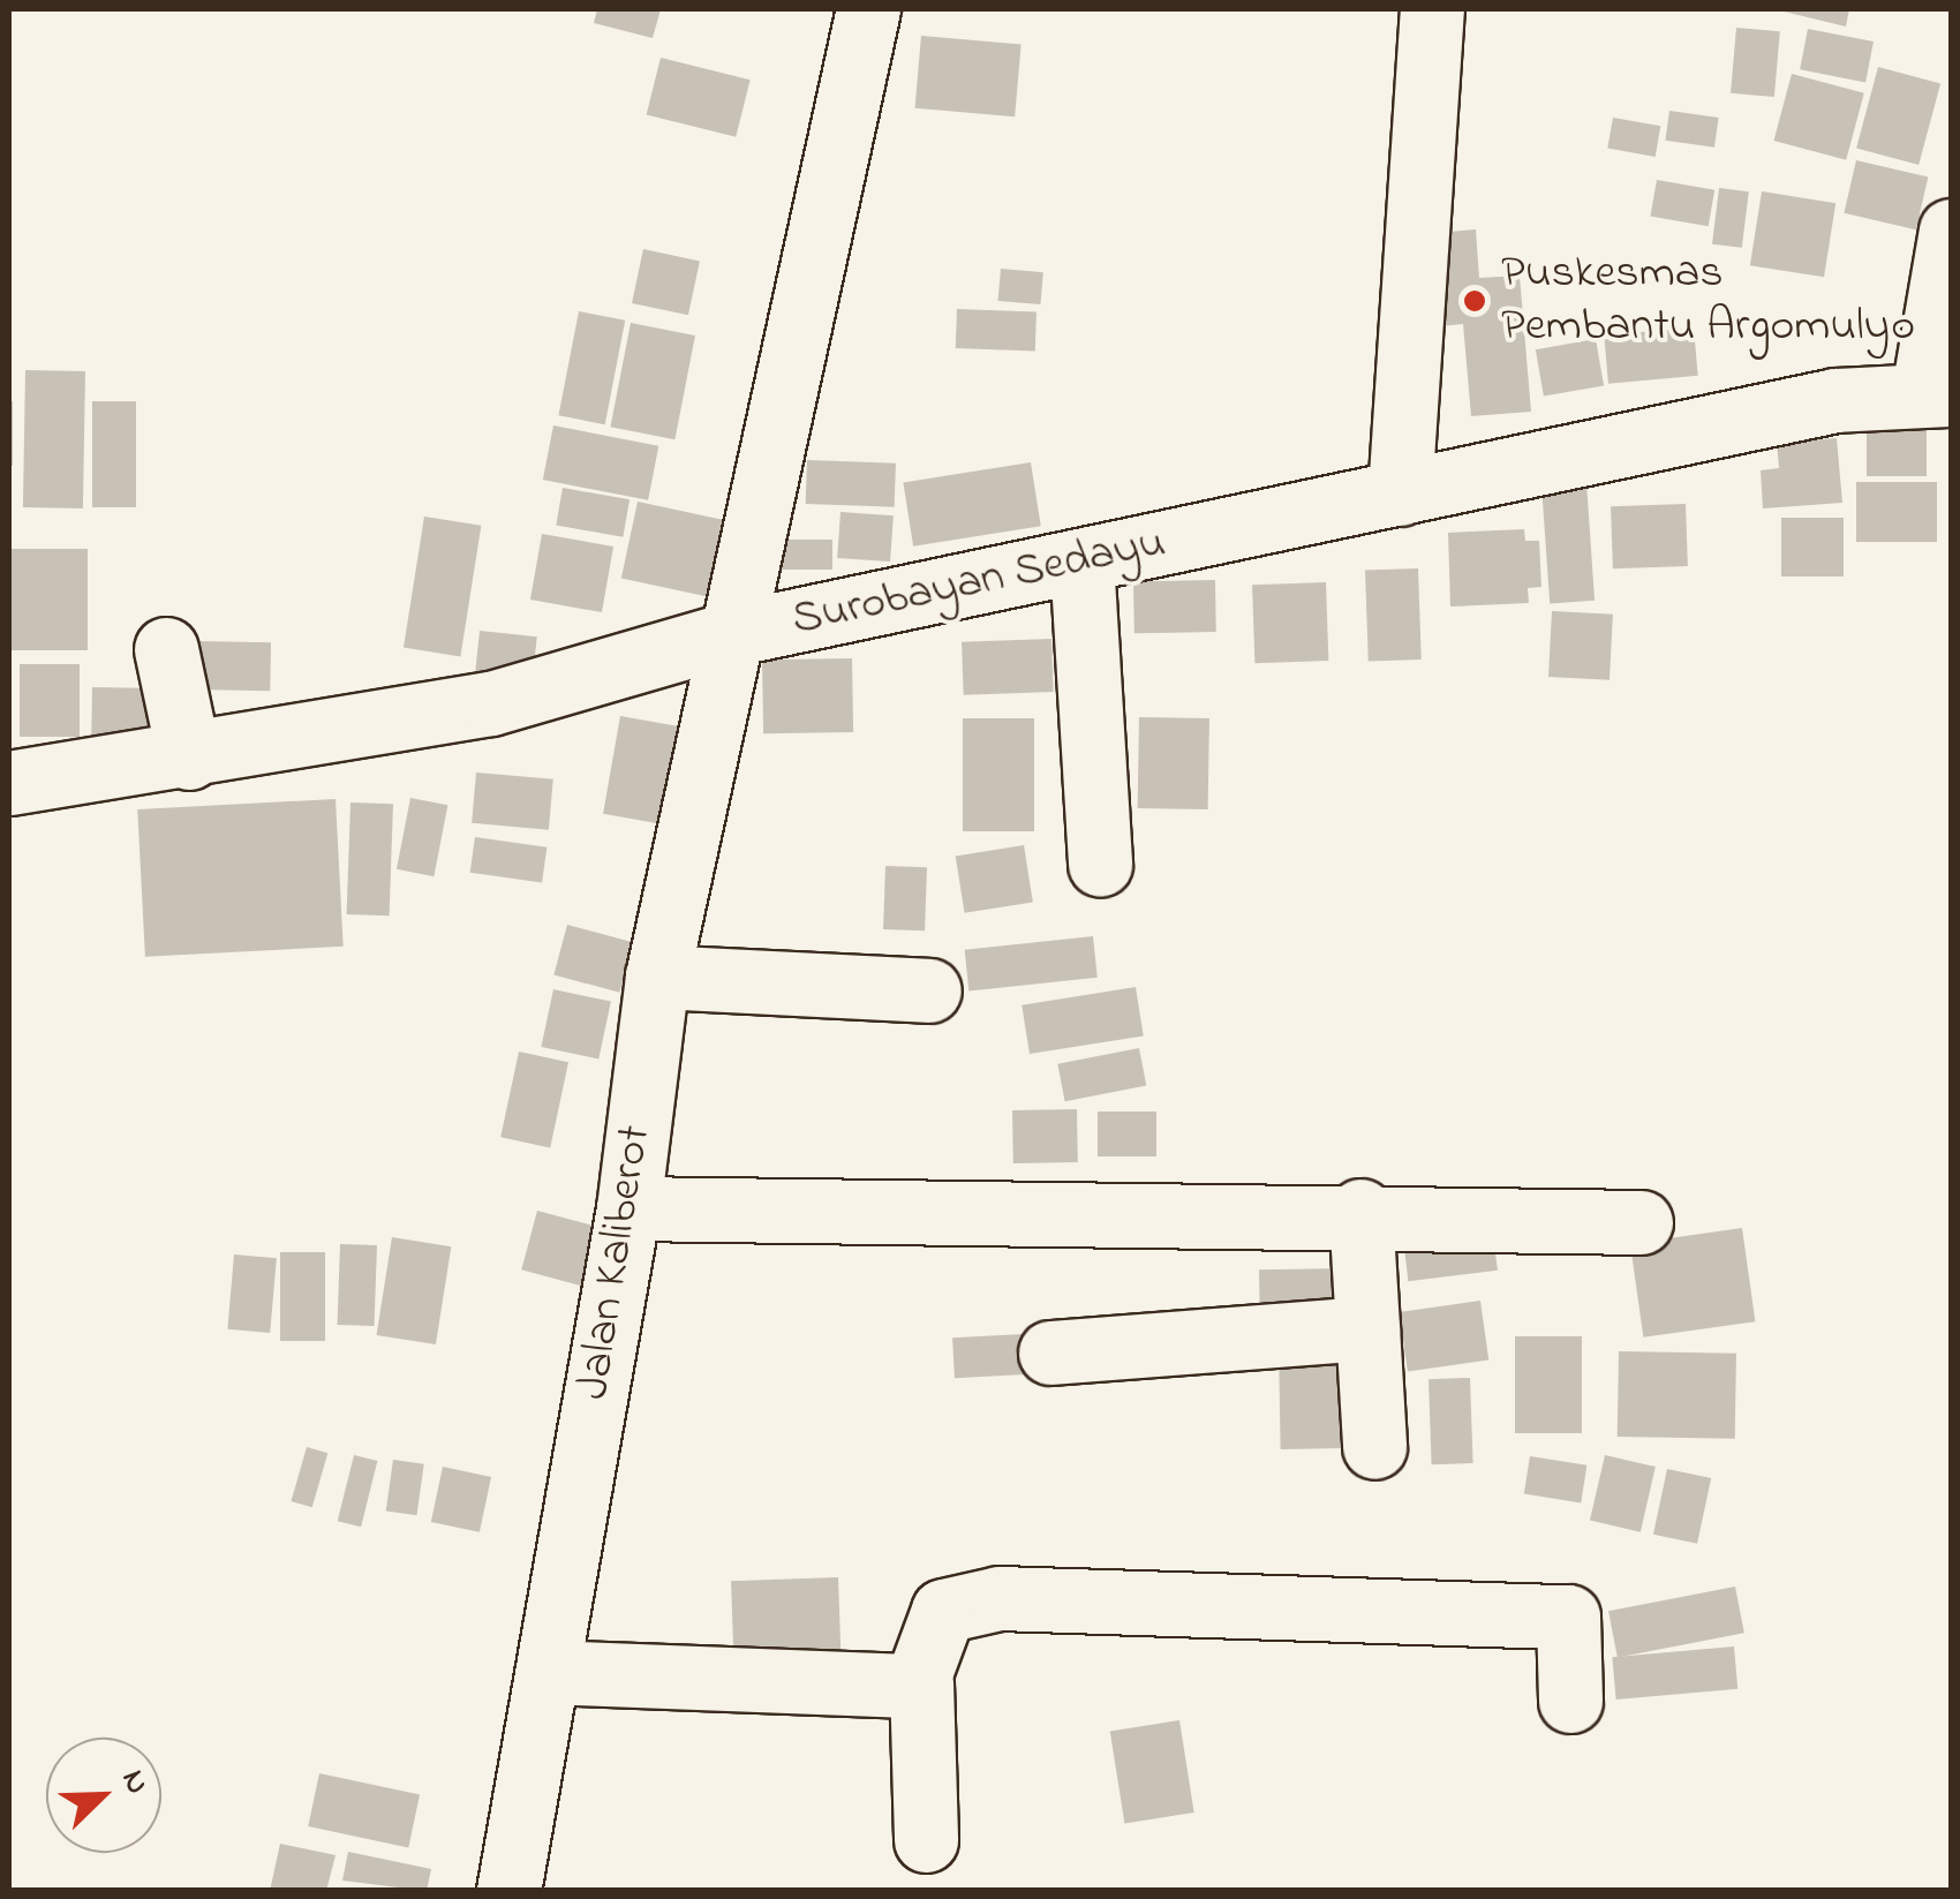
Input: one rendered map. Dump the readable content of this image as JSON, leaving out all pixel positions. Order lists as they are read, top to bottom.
{
  "streets": {
    "street": ["Surobayan Sedayu", "Jalan Kaliberot"]
  },
  "crossings": [
    ["Surobayan Sedayu", "Jalan Kaliberot"]
  ],
  "places": ["Puskesmas Pembantu Argomulyo"],
  "north": "top right"
}
